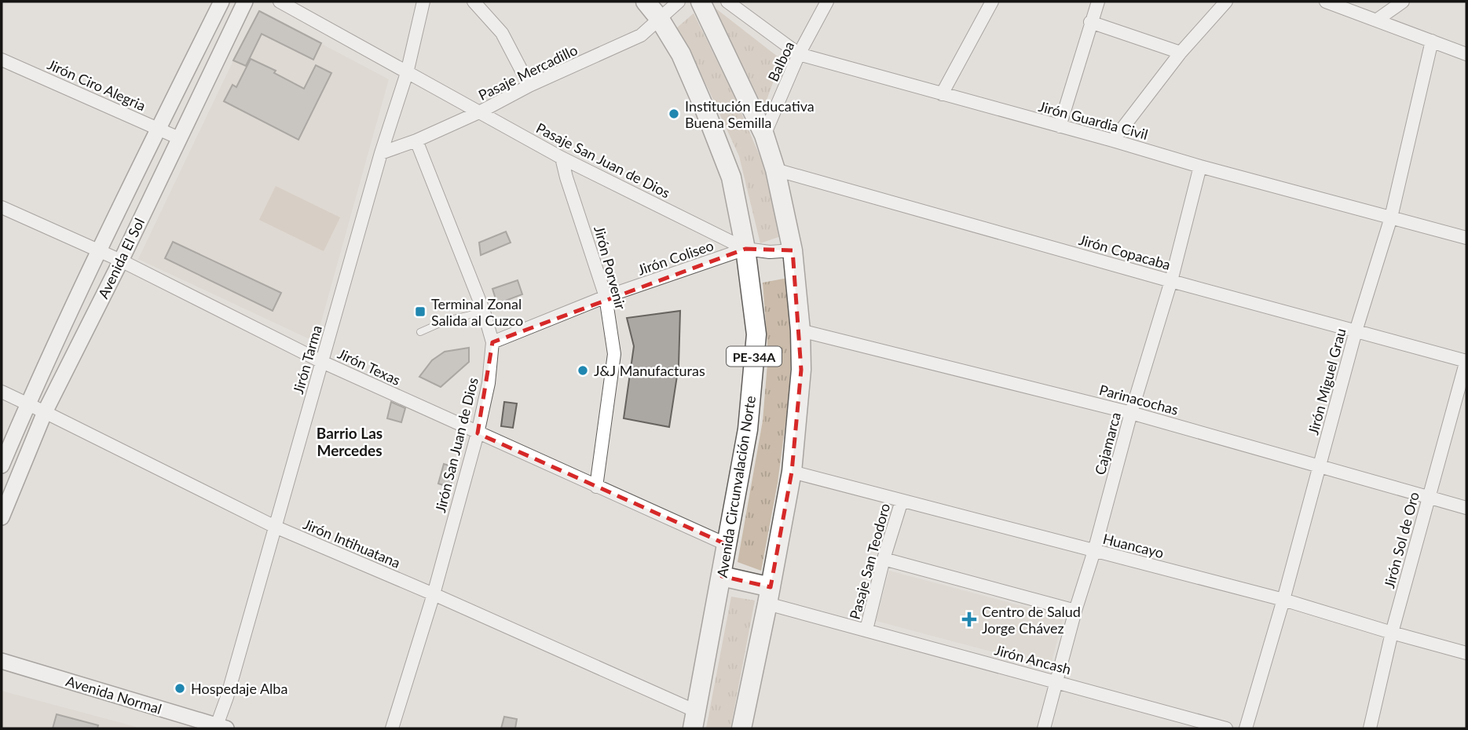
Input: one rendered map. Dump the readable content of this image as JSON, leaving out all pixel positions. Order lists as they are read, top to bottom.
{
  "streets": {
    "highway": ["PE-34A", "Avenida Circunvalación Norte"],
    "street": [
      "Balboa",
      "Pasaje Mercadillo",
      "Jirón Ciro Alegria",
      "Jirón Guardia Civil",
      "Pasaje San Juan de Dios",
      "Jirón Copacaba",
      "Jirón Coliseo",
      "Avenida El Sol",
      "Jirón Porvenir",
      "Jirón Tarma",
      "Jirón Texas",
      "Jirón Miguel Grau",
      "Parinacochas",
      "Cajamarca",
      "Jirón San Juan de Dios",
      "Jirón Sol de Oro",
      "Jirón Intihuatana",
      "Huancayo",
      "Pasaje San Teodoro",
      "Jirón Ancash",
      "Avenida Normal"
    ]
  },
  "crossings": [
    ["Balboa", "Jirón Guardia Civil"],
    ["Balboa", "PE-34A"],
    ["Pasaje Mercadillo", "Pasaje San Juan de Dios"],
    ["Pasaje Mercadillo", "Jirón Tarma"],
    ["Pasaje Mercadillo", "Jirón San Juan de Dios"],
    ["Pasaje Mercadillo", "Avenida Circunvalación Norte"],
    ["Jirón Ciro Alegria", "Avenida El Sol"],
    ["Jirón Guardia Civil", "Jirón Miguel Grau"],
    ["Jirón Guardia Civil", "Cajamarca"],
    ["Pasaje San Juan de Dios", "Jirón Coliseo"],
    ["Pasaje San Juan de Dios", "Jirón Porvenir"],
    ["Pasaje San Juan de Dios", "PE-34A"],
    ["Pasaje San Juan de Dios", "Jirón Tarma"],
    ["Pasaje San Juan de Dios", "Avenida Circunvalación Norte"],
    ["Jirón Copacaba", "PE-34A"],
    ["Jirón Copacaba", "Jirón Miguel Grau"],
    ["Jirón Copacaba", "Cajamarca"],
    ["Jirón Copacaba", "Jirón Sol de Oro"],
    ["Jirón Coliseo", "Jirón Porvenir"],
    ["Jirón Coliseo", "Jirón San Juan de Dios"],
    ["Jirón Coliseo", "Avenida Circunvalación Norte"],
    ["Avenida El Sol", "Jirón Texas"],
    ["Avenida El Sol", "Jirón Intihuatana"],
    ["Jirón Porvenir", "Jirón Texas"],
    ["PE-34A", "Parinacochas"],
    ["PE-34A", "Huancayo"],
    ["PE-34A", "Jirón Ancash"],
    ["Jirón Tarma", "Jirón Texas"],
    ["Jirón Tarma", "Jirón Intihuatana"],
    ["Jirón Tarma", "Avenida Normal"],
    ["Jirón Texas", "Jirón San Juan de Dios"],
    ["Jirón Texas", "Avenida Circunvalación Norte"],
    ["Jirón Miguel Grau", "Parinacochas"],
    ["Jirón Miguel Grau", "Huancayo"],
    ["Parinacochas", "Cajamarca"],
    ["Parinacochas", "Jirón Sol de Oro"],
    ["Cajamarca", "Huancayo"],
    ["Cajamarca", "Jirón Ancash"],
    ["Jirón San Juan de Dios", "Jirón Intihuatana"],
    ["Avenida Circunvalación Norte", "Jirón Intihuatana"],
    ["Jirón Sol de Oro", "Huancayo"],
    ["Huancayo", "Pasaje San Teodoro"],
    ["Pasaje San Teodoro", "Jirón Ancash"]
  ],
  "districts": ["Barrio Las Mercedes"],
  "places": {
    "other": ["Institución Educativa Buena Semilla", "J&J Manufacturas", "Hospedaje Alba"],
    "transit": ["Terminal Zonal Salida al Cuzco"],
    "health": ["Centro de Salud Jorge Chávez"]
  }
}
